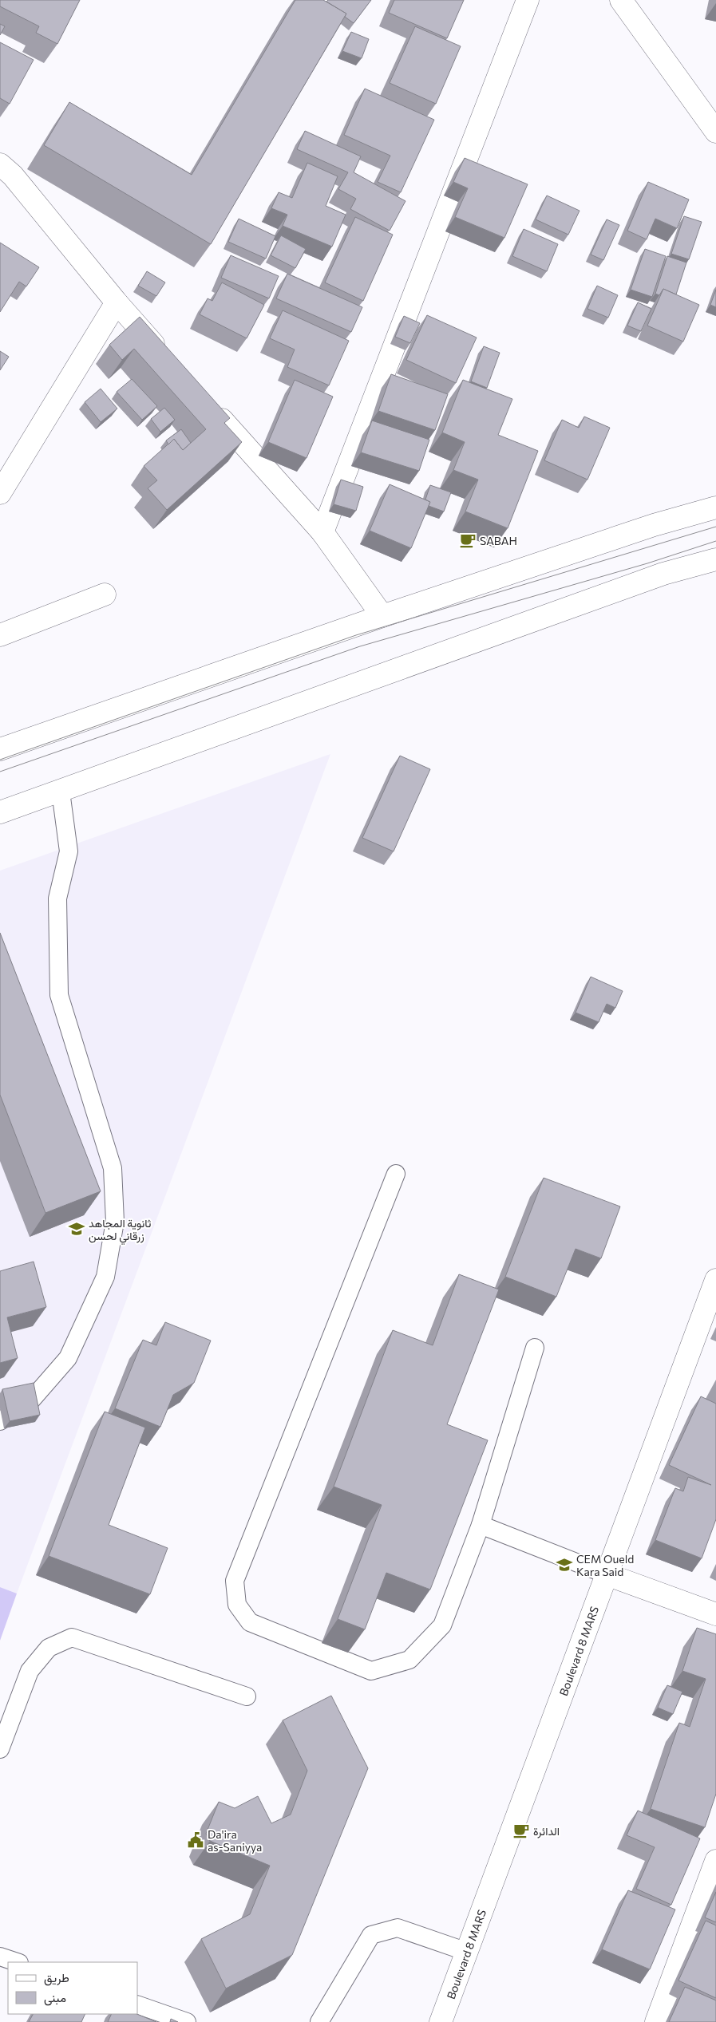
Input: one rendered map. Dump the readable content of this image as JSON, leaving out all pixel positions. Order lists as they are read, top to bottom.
{
  "streets": {
    "main road": ["Boulevard 8 MARS"]
  },
  "places": {
    "cafe": ["SABAH", "الدائرة"],
    "school or university": ["ثانوية المجاهد زرقاني لحسن", "CEM Oueld Kara Said"],
    "public building": ["Da'ira as-Saniyya"]
  },
  "legend": ["طريق", "مبنى"]
}
